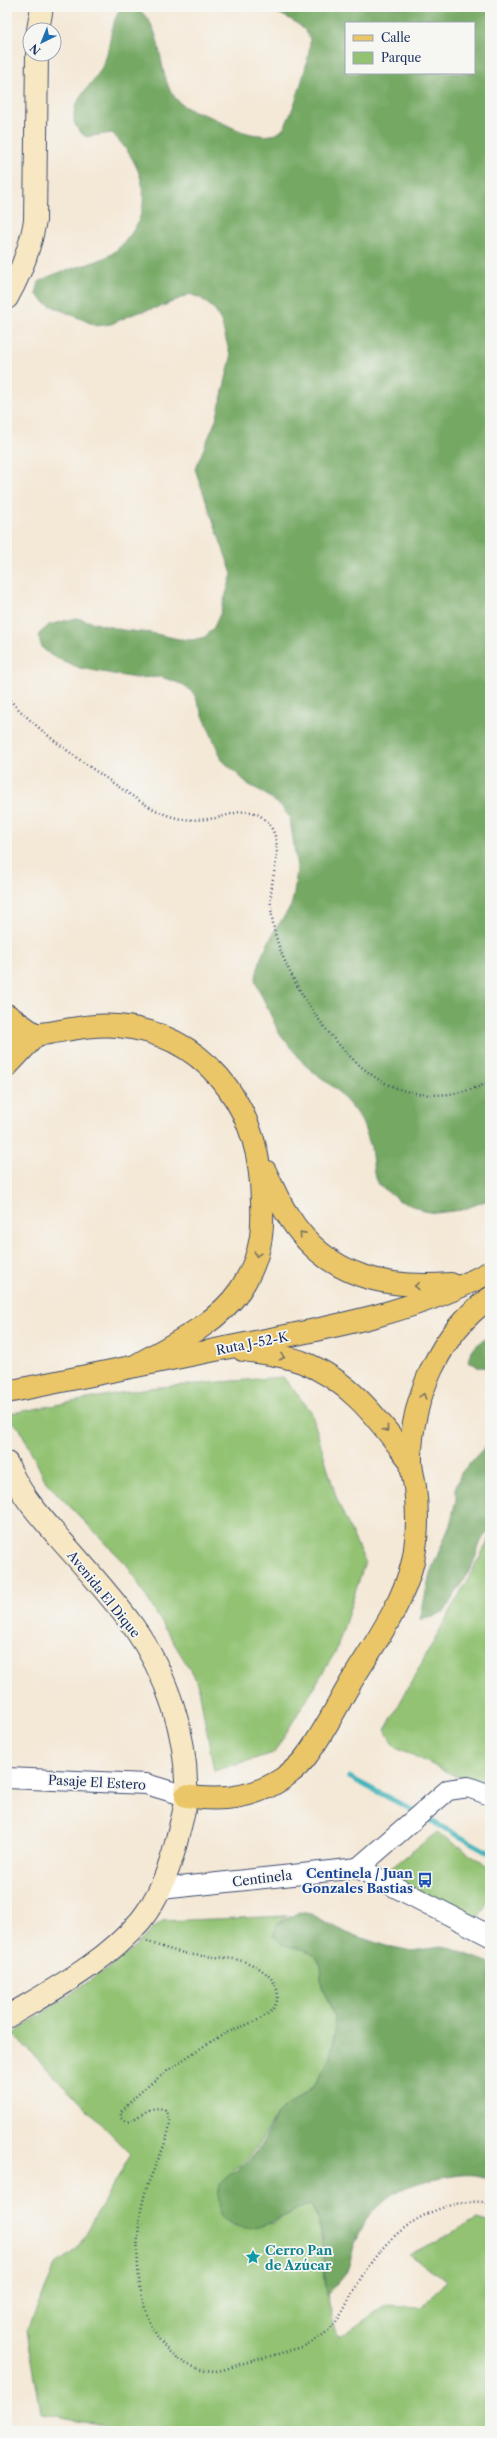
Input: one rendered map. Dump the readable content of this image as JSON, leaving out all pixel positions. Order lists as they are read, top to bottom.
{
  "streets": {
    "main road": ["Ruta J-52-K", "Avenida El Dique"],
    "street": ["Pasaje El Estero", "Centinela"]
  },
  "crossings": [
    ["Avenida El Dique", "Pasaje El Estero"],
    ["Avenida El Dique", "Centinela"]
  ],
  "places": {
    "bus stop": ["Centinela / Juan Gonzales Bastias"],
    "place": ["Cerro Pan de Azúcar"]
  },
  "legend": ["Calle", "Parque"],
  "north": "bottom left"
}
